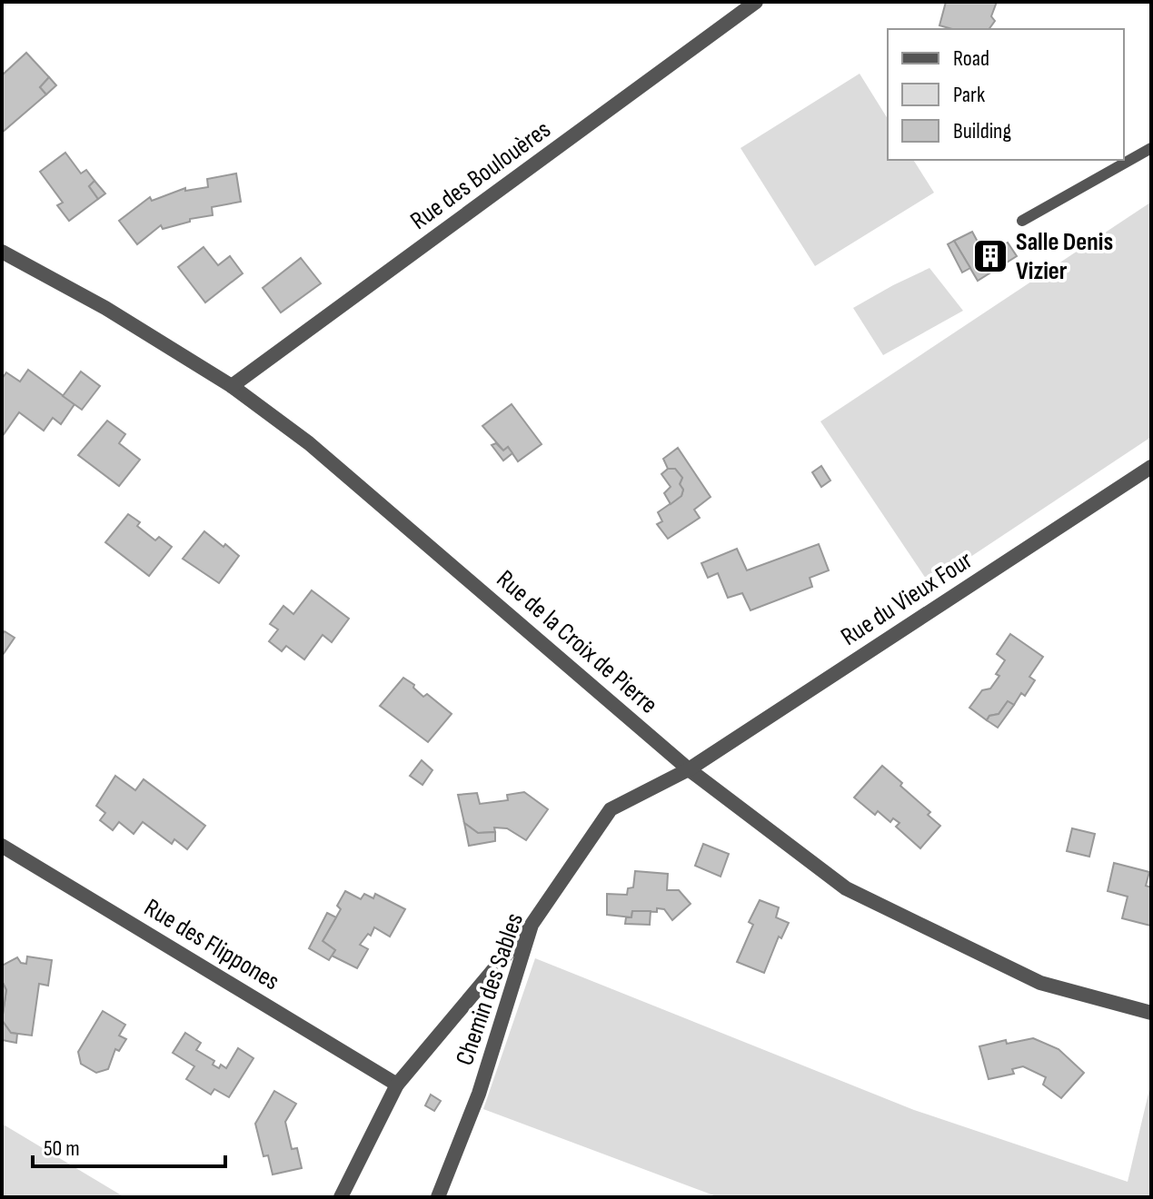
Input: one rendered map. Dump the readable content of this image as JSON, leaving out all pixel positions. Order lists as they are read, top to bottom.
{
  "streets": {
    "street": [
      "Rue des Boulouères",
      "Rue du Vieux Four",
      "Rue de la Croix de Pierre",
      "Rue des Flippones",
      "Chemin des Sables"
    ]
  },
  "crossings": [
    ["Rue des Boulouères", "Rue de la Croix de Pierre"],
    ["Rue du Vieux Four", "Rue de la Croix de Pierre"],
    ["Rue du Vieux Four", "Chemin des Sables"],
    ["Rue de la Croix de Pierre", "Chemin des Sables"]
  ],
  "places": {
    "building": ["Salle Denis Vizier"]
  },
  "legend": ["Road", "Park", "Building"],
  "scale_bar": "50 m"
}
